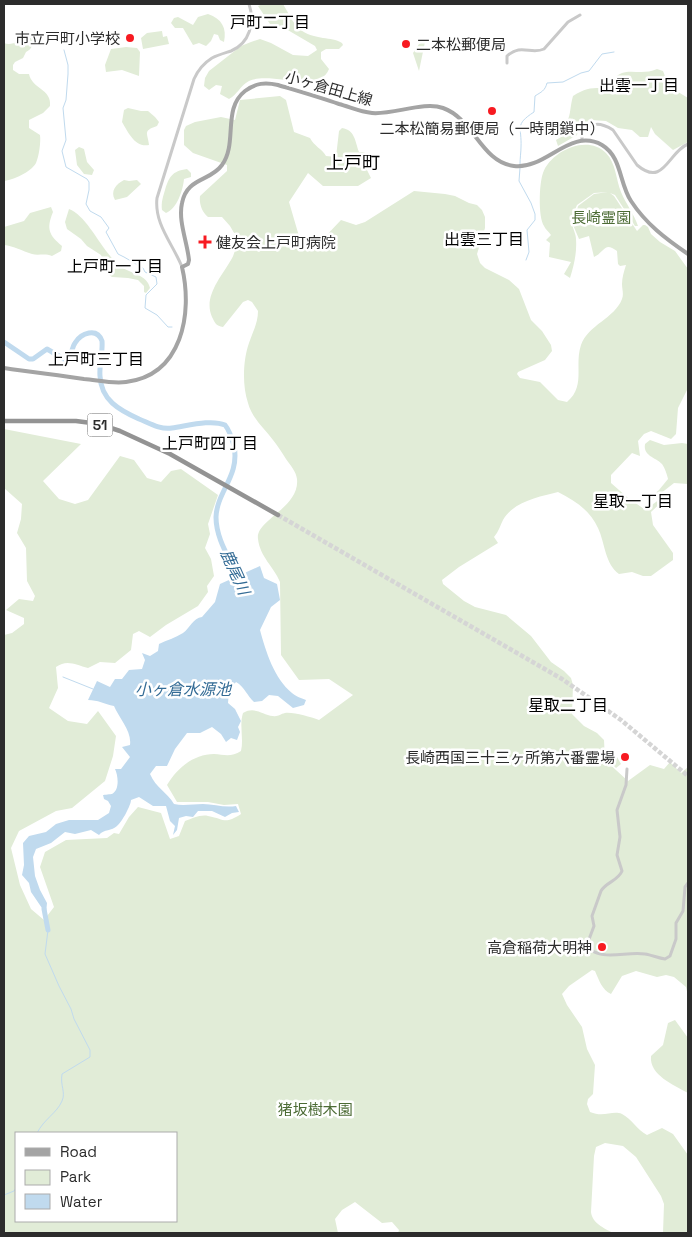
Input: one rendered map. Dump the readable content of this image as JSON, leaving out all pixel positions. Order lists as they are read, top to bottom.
{
  "streets": {
    "highway": ["51"],
    "main road": ["小ヶ倉田上線"]
  },
  "districts": [
    "戸町二丁目",
    "出雲一丁目",
    "上戸町",
    "出雲三丁目",
    "上戸町一丁目",
    "上戸町三丁目",
    "上戸町四丁目",
    "星取一丁目",
    "星取二丁目"
  ],
  "water": ["鹿尾川", "小ヶ倉水源池"],
  "parks": ["長崎霊園", "猪坂樹木園"],
  "places": {
    "other": [
      "市立戸町小学校",
      "二本松郵便局",
      "二本松簡易郵便局（一時閉鎖中）",
      "長崎西国三十三ヶ所第六番霊場",
      "高倉稲荷大明神"
    ],
    "health": ["健友会上戸町病院"]
  },
  "legend": ["Road", "Park", "Water"]
}
